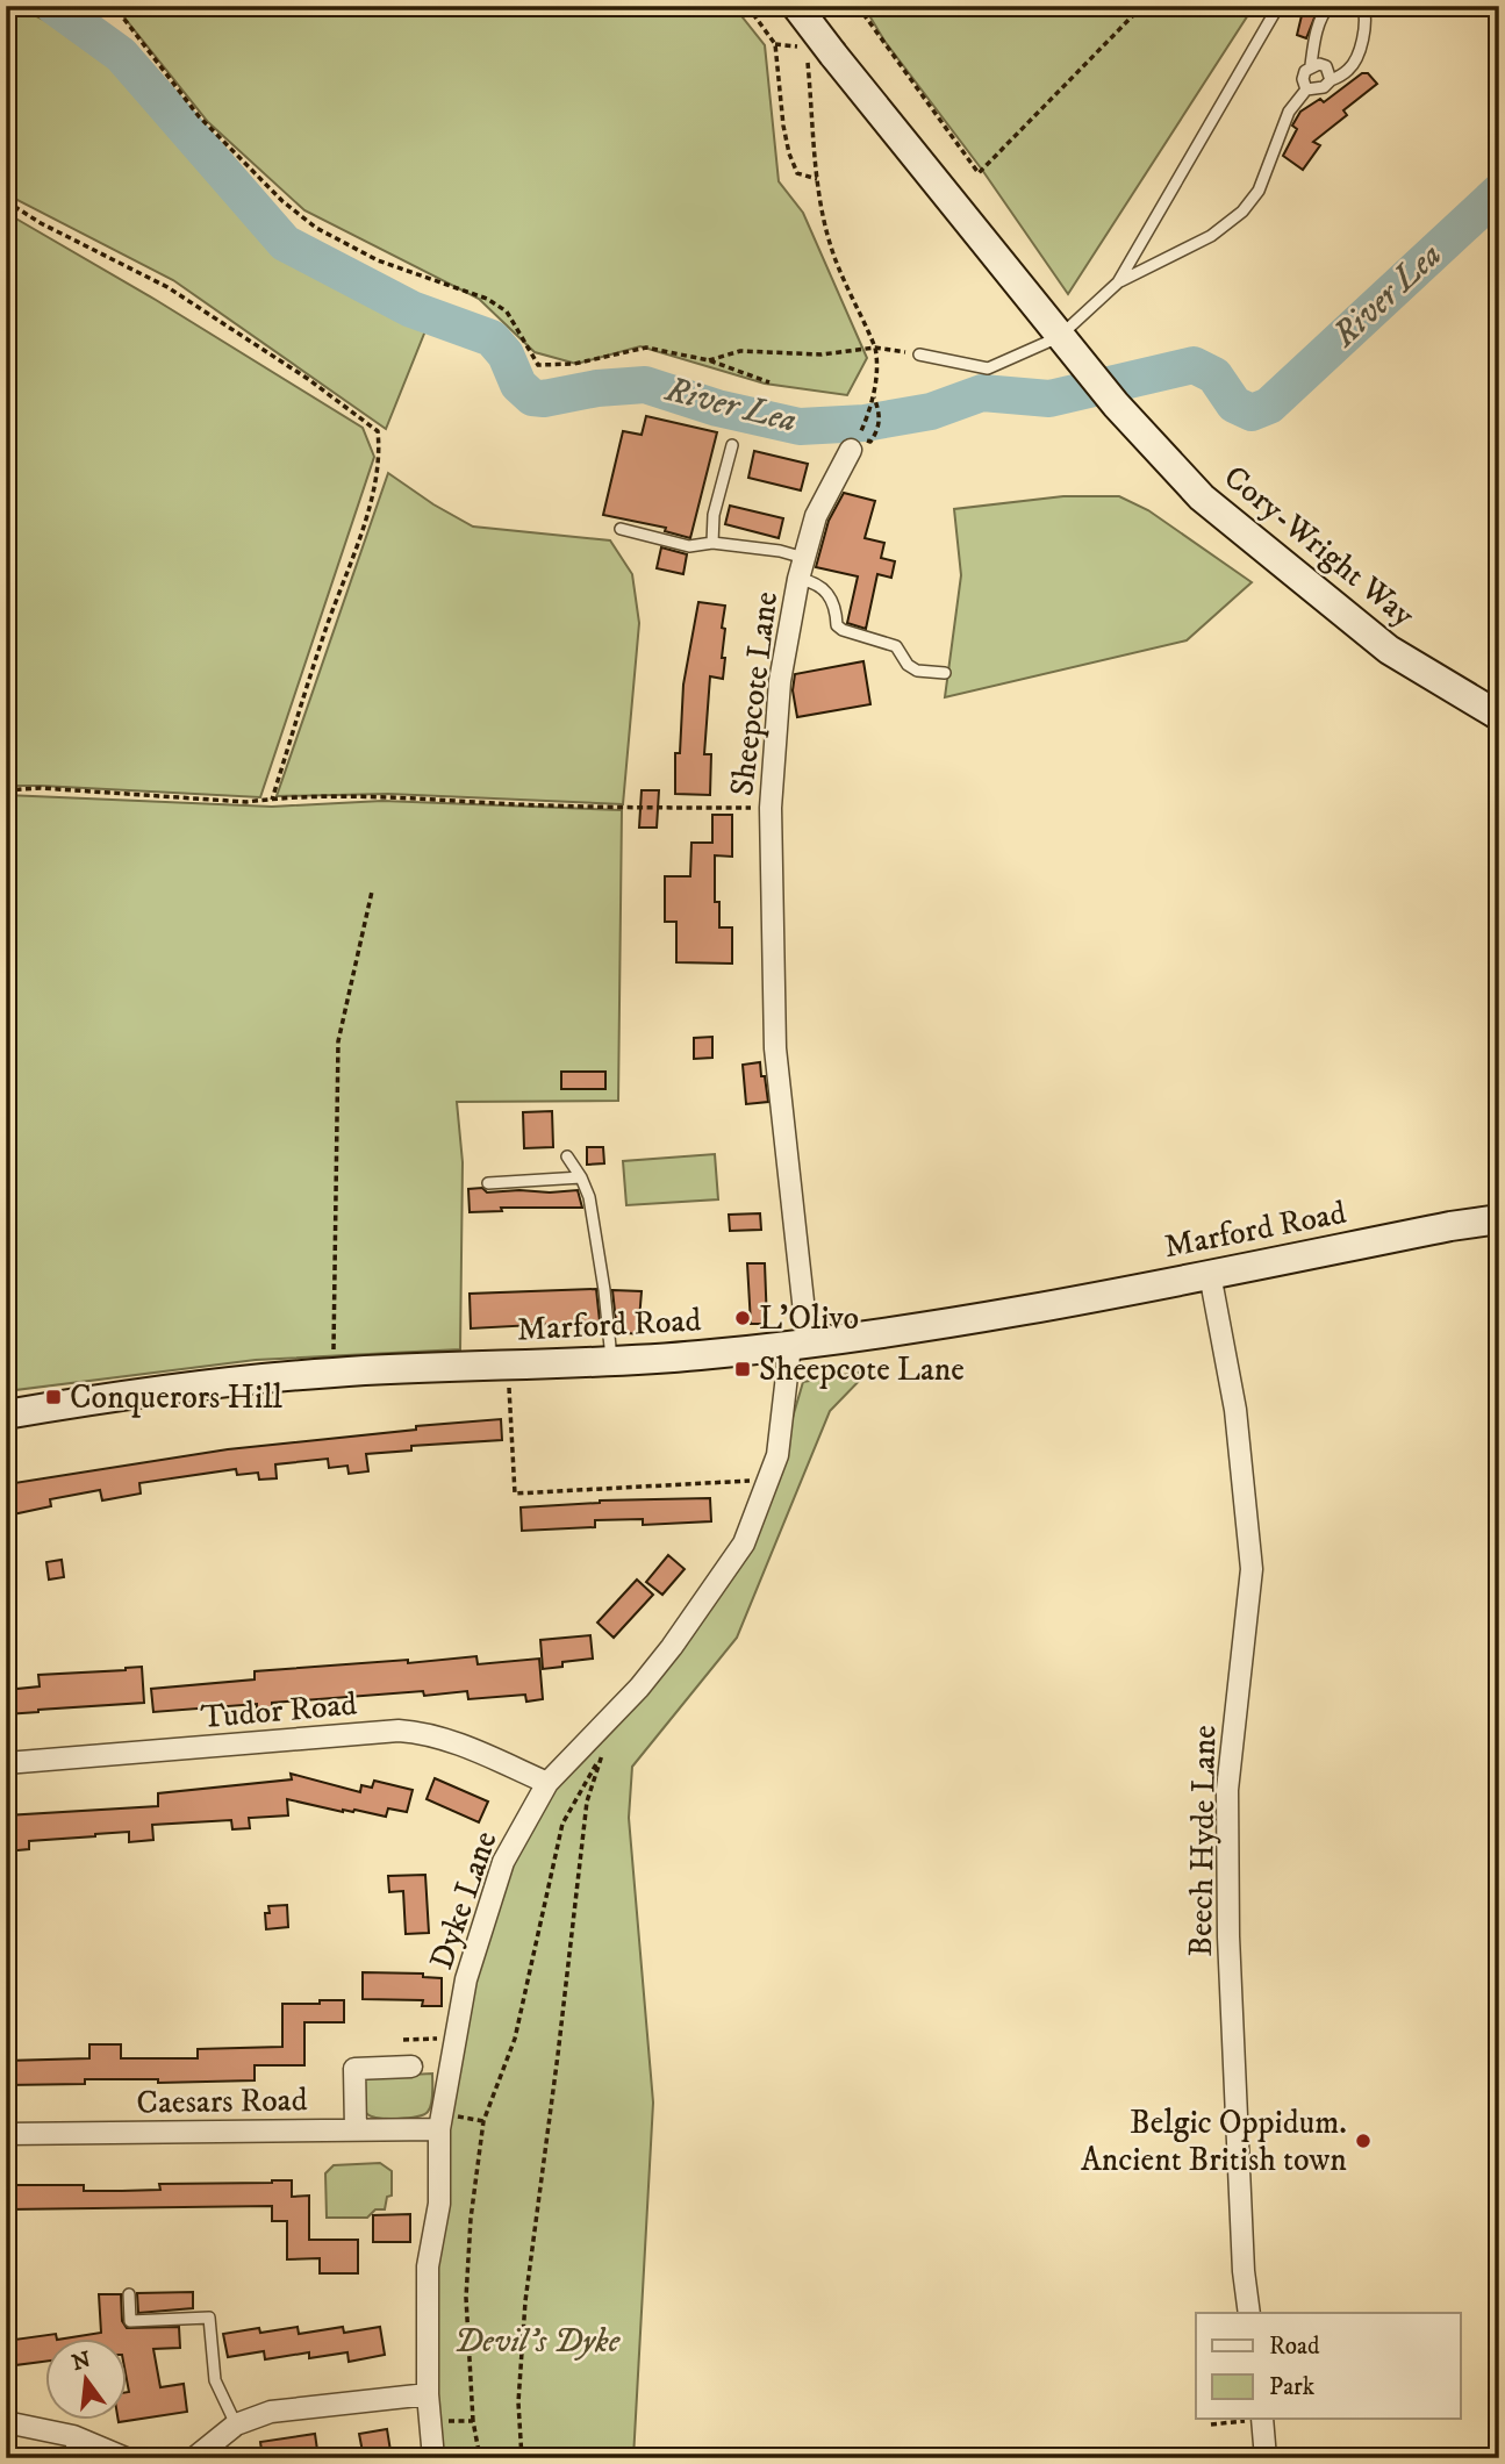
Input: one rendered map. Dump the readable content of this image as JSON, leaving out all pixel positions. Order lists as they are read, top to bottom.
{
  "streets": {
    "street": [
      "Cory-Wright Way",
      "Sheepcote Lane",
      "Marford Road",
      "Tudor Road",
      "Beech Hyde Lane",
      "Dyke Lane",
      "Caesars Road"
    ]
  },
  "crossings": [
    ["Sheepcote Lane", "Marford Road"],
    ["Sheepcote Lane", "Dyke Lane"],
    ["Marford Road", "Beech Hyde Lane"],
    ["Marford Road", "Dyke Lane"],
    ["Tudor Road", "Dyke Lane"],
    ["Dyke Lane", "Caesars Road"]
  ],
  "water": ["River Lea"],
  "parks": ["Devil's Dyke"],
  "places": {
    "other": ["L'Olivo", "Belgic Oppidum. Ancient British town"],
    "transit": ["Sheepcote Lane", "Conquerors Hill"]
  },
  "legend": ["Road", "Park"],
  "north": "top"
}
